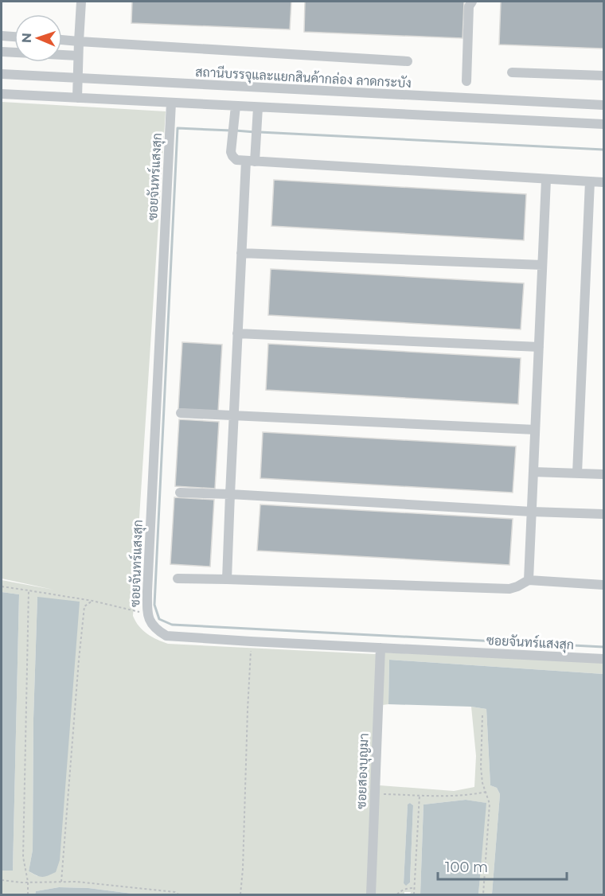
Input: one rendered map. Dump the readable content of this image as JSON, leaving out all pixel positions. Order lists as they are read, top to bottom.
{
  "streets": {
    "street": ["สถานีบรรจุและแยกสินค้ากล่อง ลาดกระบัง", "ซอยจันทร์แสงสุก", "ซอยสองบุญมา"]
  },
  "crossings": [
    ["ซอยจันทร์แสงสุก", "ซอยสองบุญมา"]
  ],
  "scale_bar": "100 m",
  "north": "left"
}
